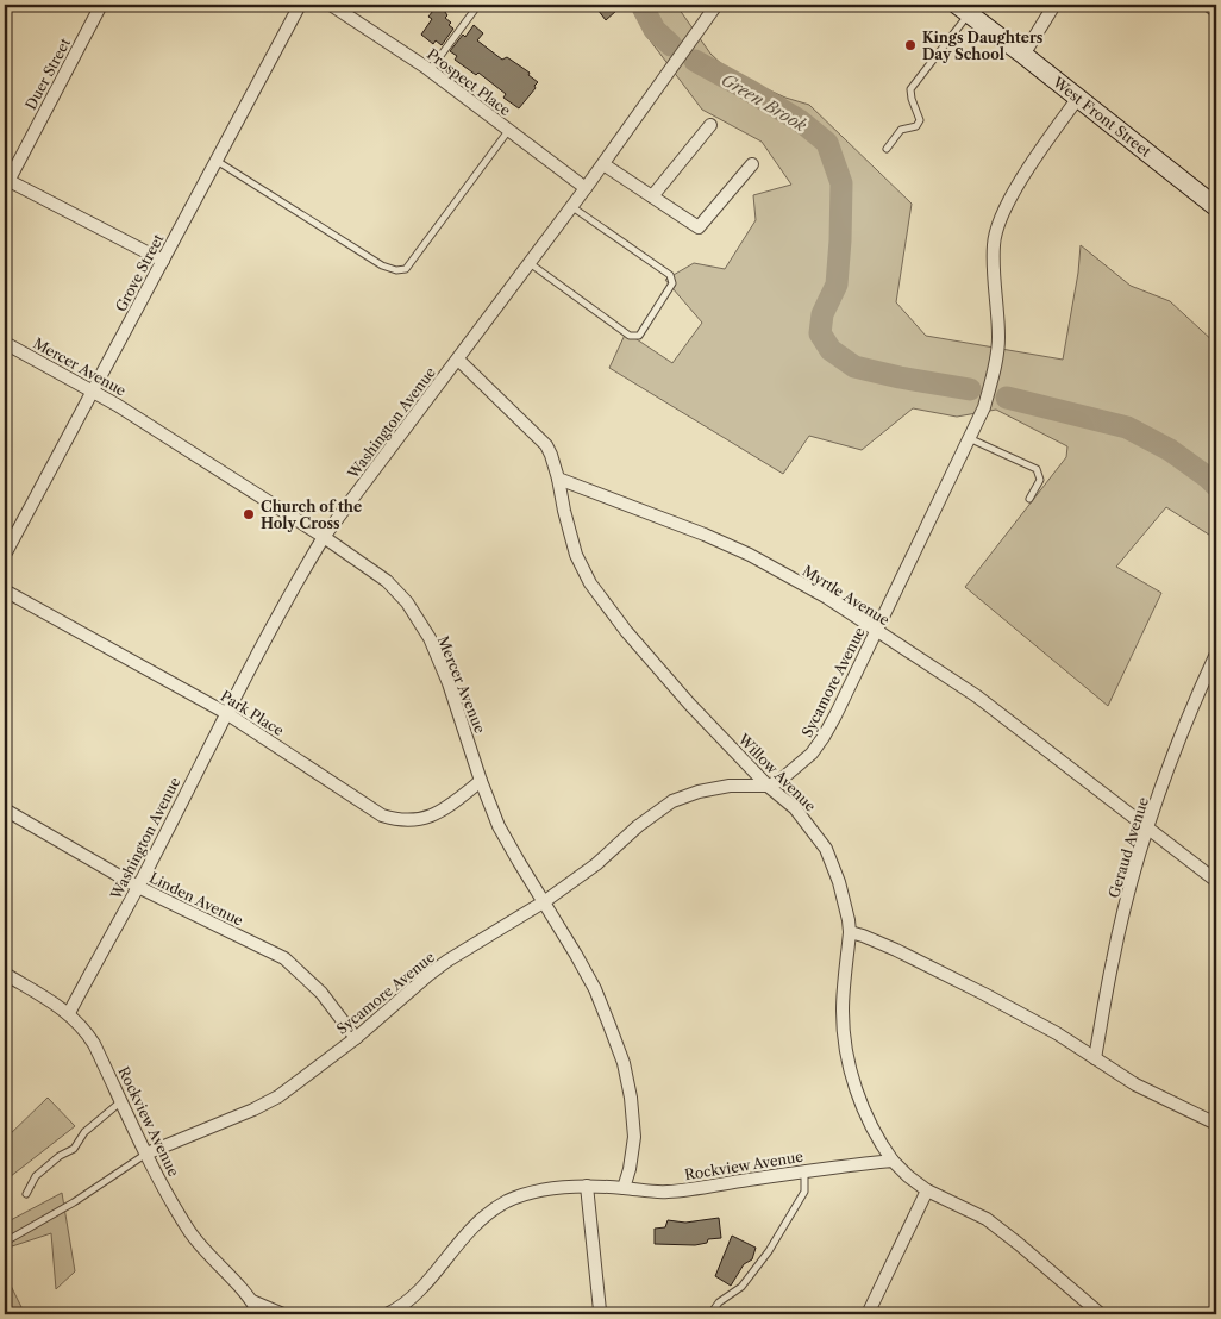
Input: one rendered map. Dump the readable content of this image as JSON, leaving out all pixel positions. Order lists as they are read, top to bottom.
{
  "streets": {
    "street": [
      "Duer Street",
      "Prospect Place",
      "West Front Street",
      "Grove Street",
      "Mercer Avenue",
      "Washington Avenue",
      "Myrtle Avenue",
      "Sycamore Avenue",
      "Park Place",
      "Willow Avenue",
      "Geraud Avenue",
      "Linden Avenue",
      "Rockview Avenue"
    ]
  },
  "crossings": [
    ["Prospect Place", "Washington Avenue"],
    ["West Front Street", "Sycamore Avenue"],
    ["Grove Street", "Mercer Avenue"],
    ["Mercer Avenue", "Washington Avenue"],
    ["Mercer Avenue", "Sycamore Avenue"],
    ["Mercer Avenue", "Park Place"],
    ["Mercer Avenue", "Rockview Avenue"],
    ["Washington Avenue", "Park Place"],
    ["Washington Avenue", "Linden Avenue"],
    ["Washington Avenue", "Rockview Avenue"],
    ["Myrtle Avenue", "Sycamore Avenue"],
    ["Myrtle Avenue", "Willow Avenue"],
    ["Myrtle Avenue", "Geraud Avenue"],
    ["Sycamore Avenue", "Willow Avenue"],
    ["Sycamore Avenue", "Linden Avenue"],
    ["Sycamore Avenue", "Rockview Avenue"],
    ["Willow Avenue", "Rockview Avenue"]
  ],
  "water": ["Green Brook"],
  "places": ["Kings Daughters Day School", "Church of the Holy Cross"]
}
